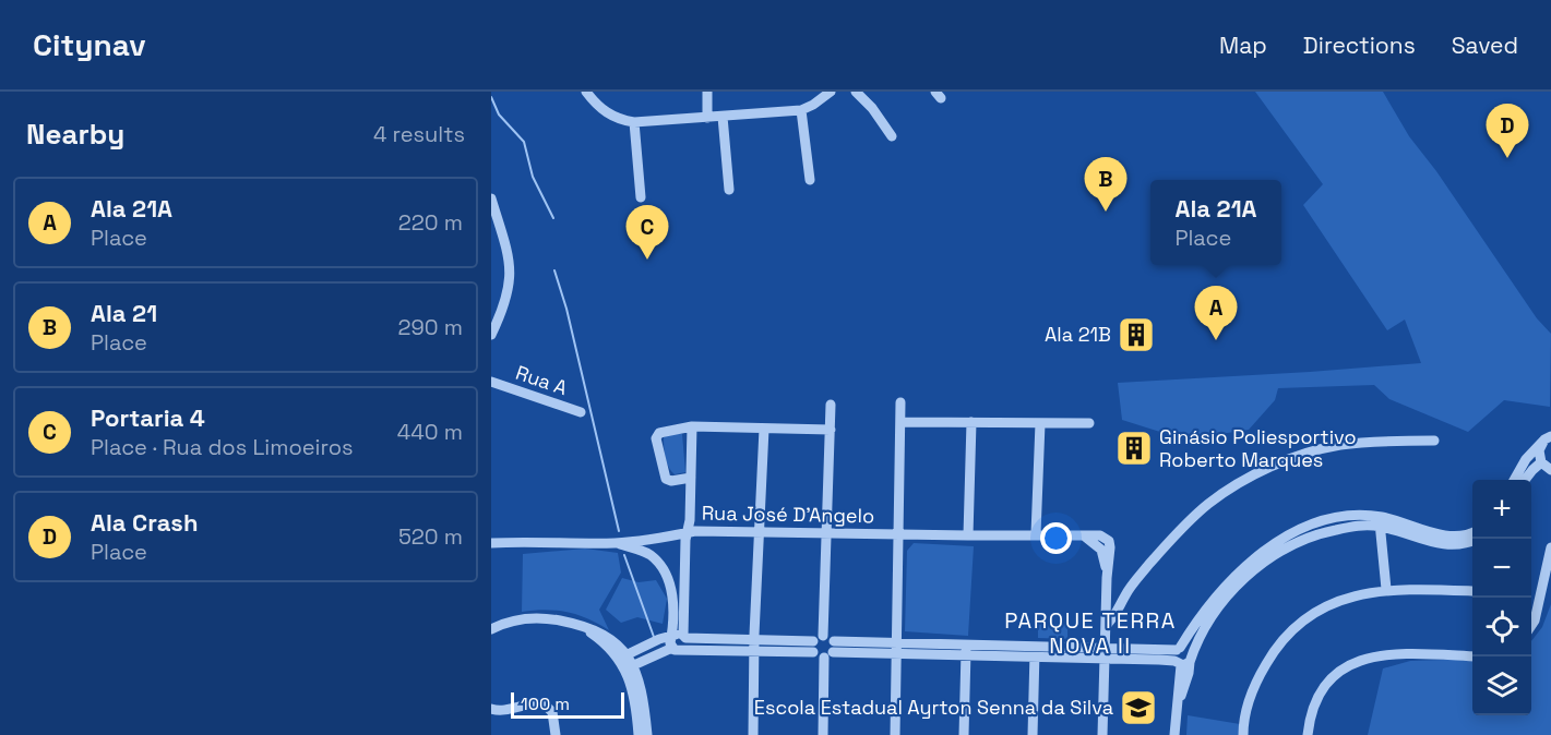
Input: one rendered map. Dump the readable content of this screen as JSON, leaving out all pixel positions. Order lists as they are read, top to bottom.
{
  "streets": {
    "street": ["Rua A", "Rua José D'Angelo"]
  },
  "districts": ["PARQUE TERRA NOVA II"],
  "places": {
    "building": ["Ala 21B", "Ginásio Poliesportivo Roberto Marques"],
    "school or university": ["Escola Estadual Ayrton Senna da Silva"]
  },
  "scale_bar": "100 m",
  "page": {
    "header": "Citynav",
    "nav": ["Map", "Directions", "Saved"],
    "heading": ["Nearby", "4 results"],
    "pins": [
      "D",
      "B",
      "C",
      "A"
    ],
    "list": [
      {
        "mark": "A",
        "name": "Ala 21A",
        "note": "Place",
        "value": "220 m"
      },
      {
        "mark": "B",
        "name": "Ala 21",
        "note": "Place",
        "value": "290 m"
      },
      {
        "mark": "C",
        "name": "Portaria 4",
        "note": "Place · Rua dos Limoeiros",
        "value": "440 m"
      },
      {
        "mark": "D",
        "name": "Ala Crash",
        "note": "Place",
        "value": "520 m"
      }
    ],
    "popup": ["Ala 21A", "Place"],
    "map_buttons": ["+", "−"],
    "scale": "100 m"
  }
}
